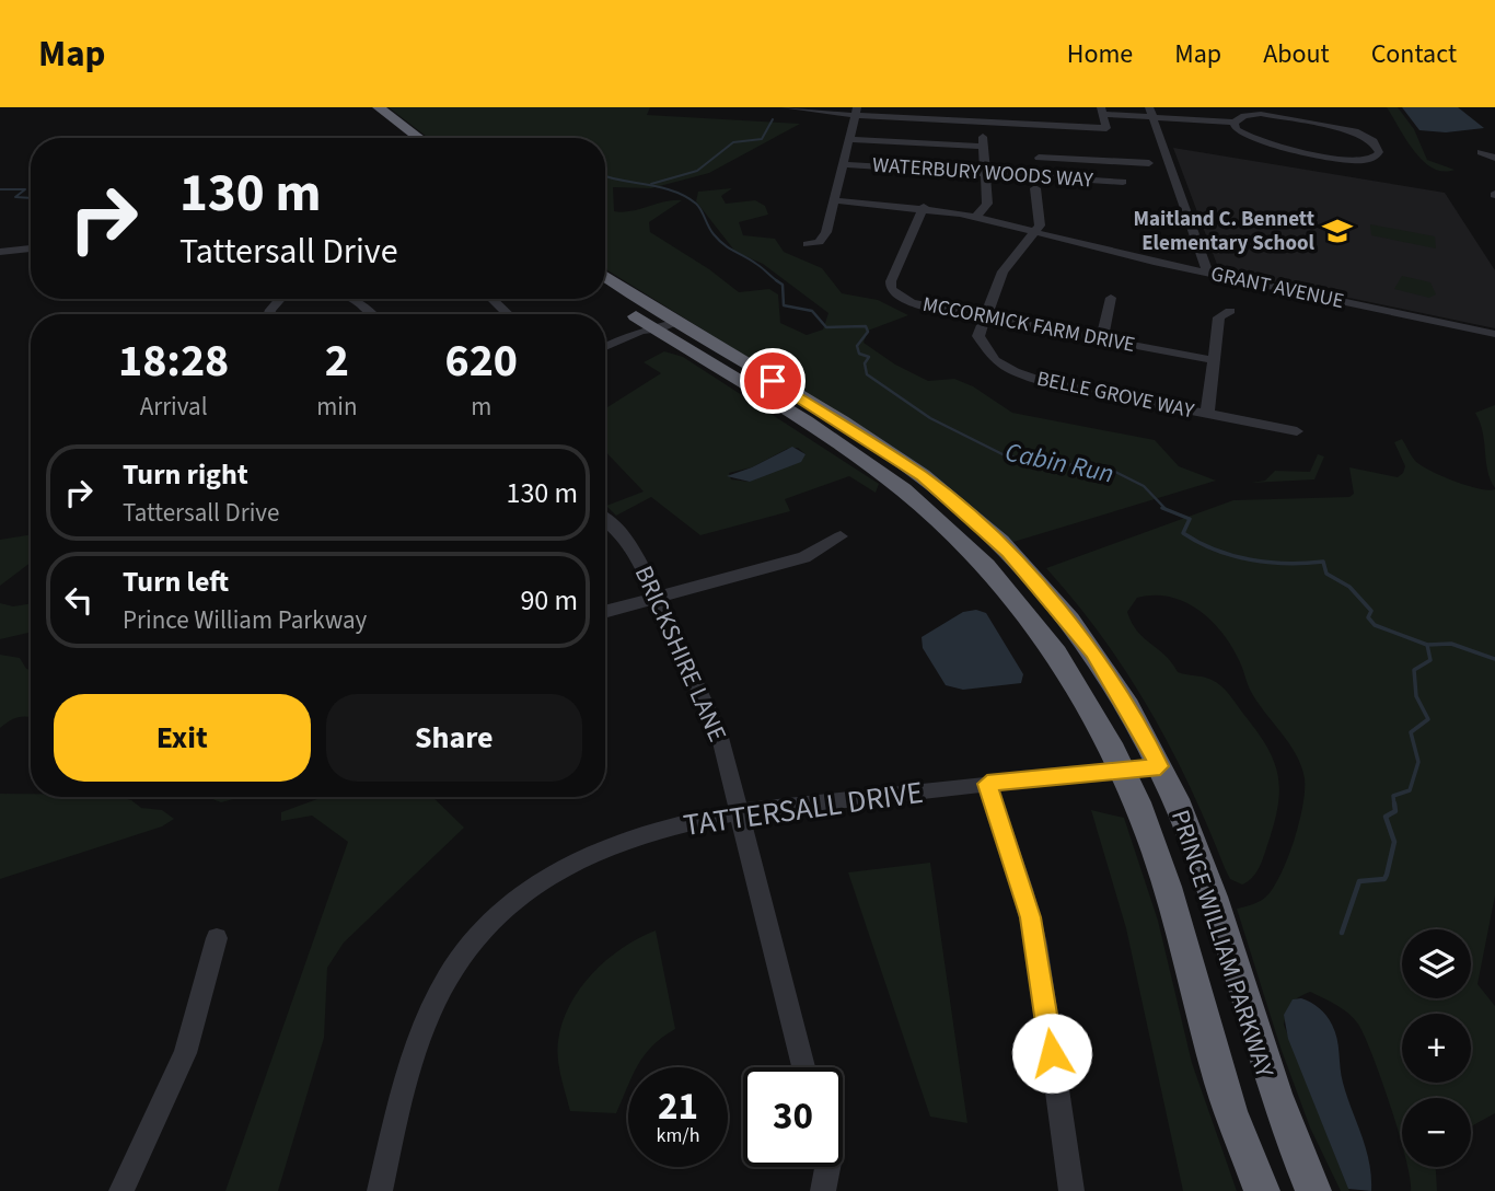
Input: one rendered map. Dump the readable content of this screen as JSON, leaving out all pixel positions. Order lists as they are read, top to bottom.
{
  "streets": {
    "highway": ["PRINCE WILLIAM PARKWAY"],
    "street": [
      "WATERBURY WOODS WAY",
      "GRANT AVENUE",
      "MCCORMICK FARM DRIVE",
      "BELLE GROVE WAY",
      "BRICKSHIRE LANE",
      "TATTERSALL DRIVE"
    ]
  },
  "crossings": [
    ["GRANT AVENUE", "MCCORMICK FARM DRIVE"],
    ["GRANT AVENUE", "BELLE GROVE WAY"],
    ["MCCORMICK FARM DRIVE", "BELLE GROVE WAY"],
    ["BRICKSHIRE LANE", "TATTERSALL DRIVE"],
    ["TATTERSALL DRIVE", "PRINCE WILLIAM PARKWAY"]
  ],
  "water": ["Cabin Run"],
  "places": {
    "school or university": ["Maitland C. Bennett Elementary School"]
  },
  "page": {
    "header": "Map",
    "nav": [
      "Home",
      "Map",
      "About",
      "Contact"
    ],
    "turn": ["130 m", "Tattersall Drive"],
    "eta": [
      "18:28",
      "Arrival",
      "2",
      "min",
      "620",
      "m"
    ],
    "list": [
      {
        "name": "Turn right",
        "note": "Tattersall Drive",
        "value": "130 m"
      },
      {
        "name": "Turn left",
        "note": "Prince William Parkway",
        "value": "90 m"
      }
    ],
    "buttons": ["Exit", "Share"],
    "map_buttons": ["+", "−"],
    "speed": "21 km/h",
    "limit": "30"
  }
}
